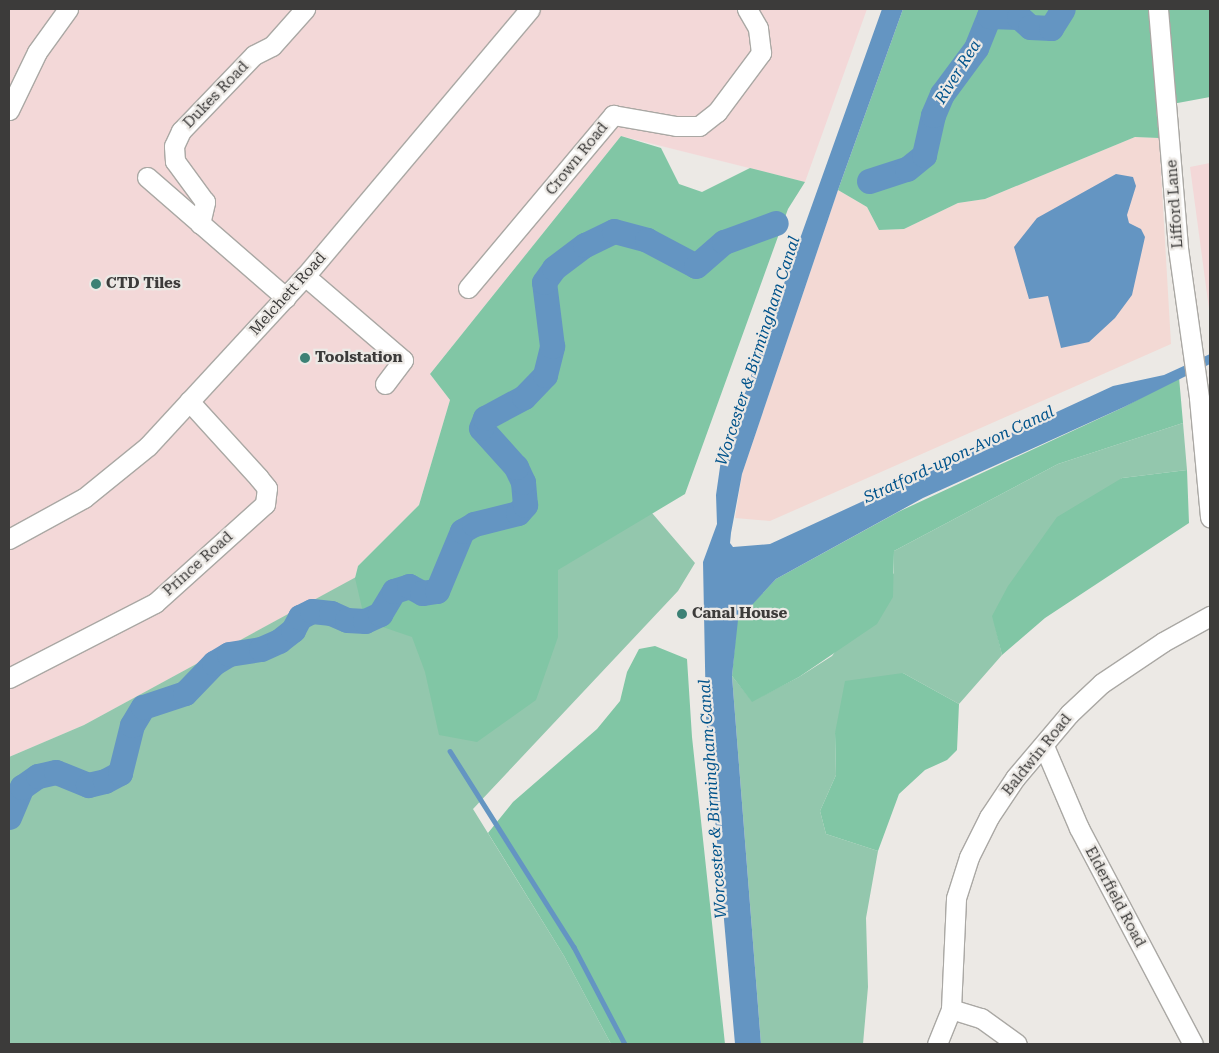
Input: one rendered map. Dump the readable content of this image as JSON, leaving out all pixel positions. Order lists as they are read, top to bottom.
{
  "streets": {
    "street": [
      "Dukes Road",
      "Crown Road",
      "Lifford Lane",
      "Melchett Road",
      "Prince Road",
      "Baldwin Road",
      "Elderfield Road"
    ]
  },
  "crossings": [
    ["Melchett Road", "Prince Road"],
    ["Baldwin Road", "Elderfield Road"]
  ],
  "water": ["River Rea", "Worcester & Birmingham Canal", "Stratford-upon-Avon Canal"],
  "places": ["CTD Tiles", "Toolstation", "Canal House"]
}
